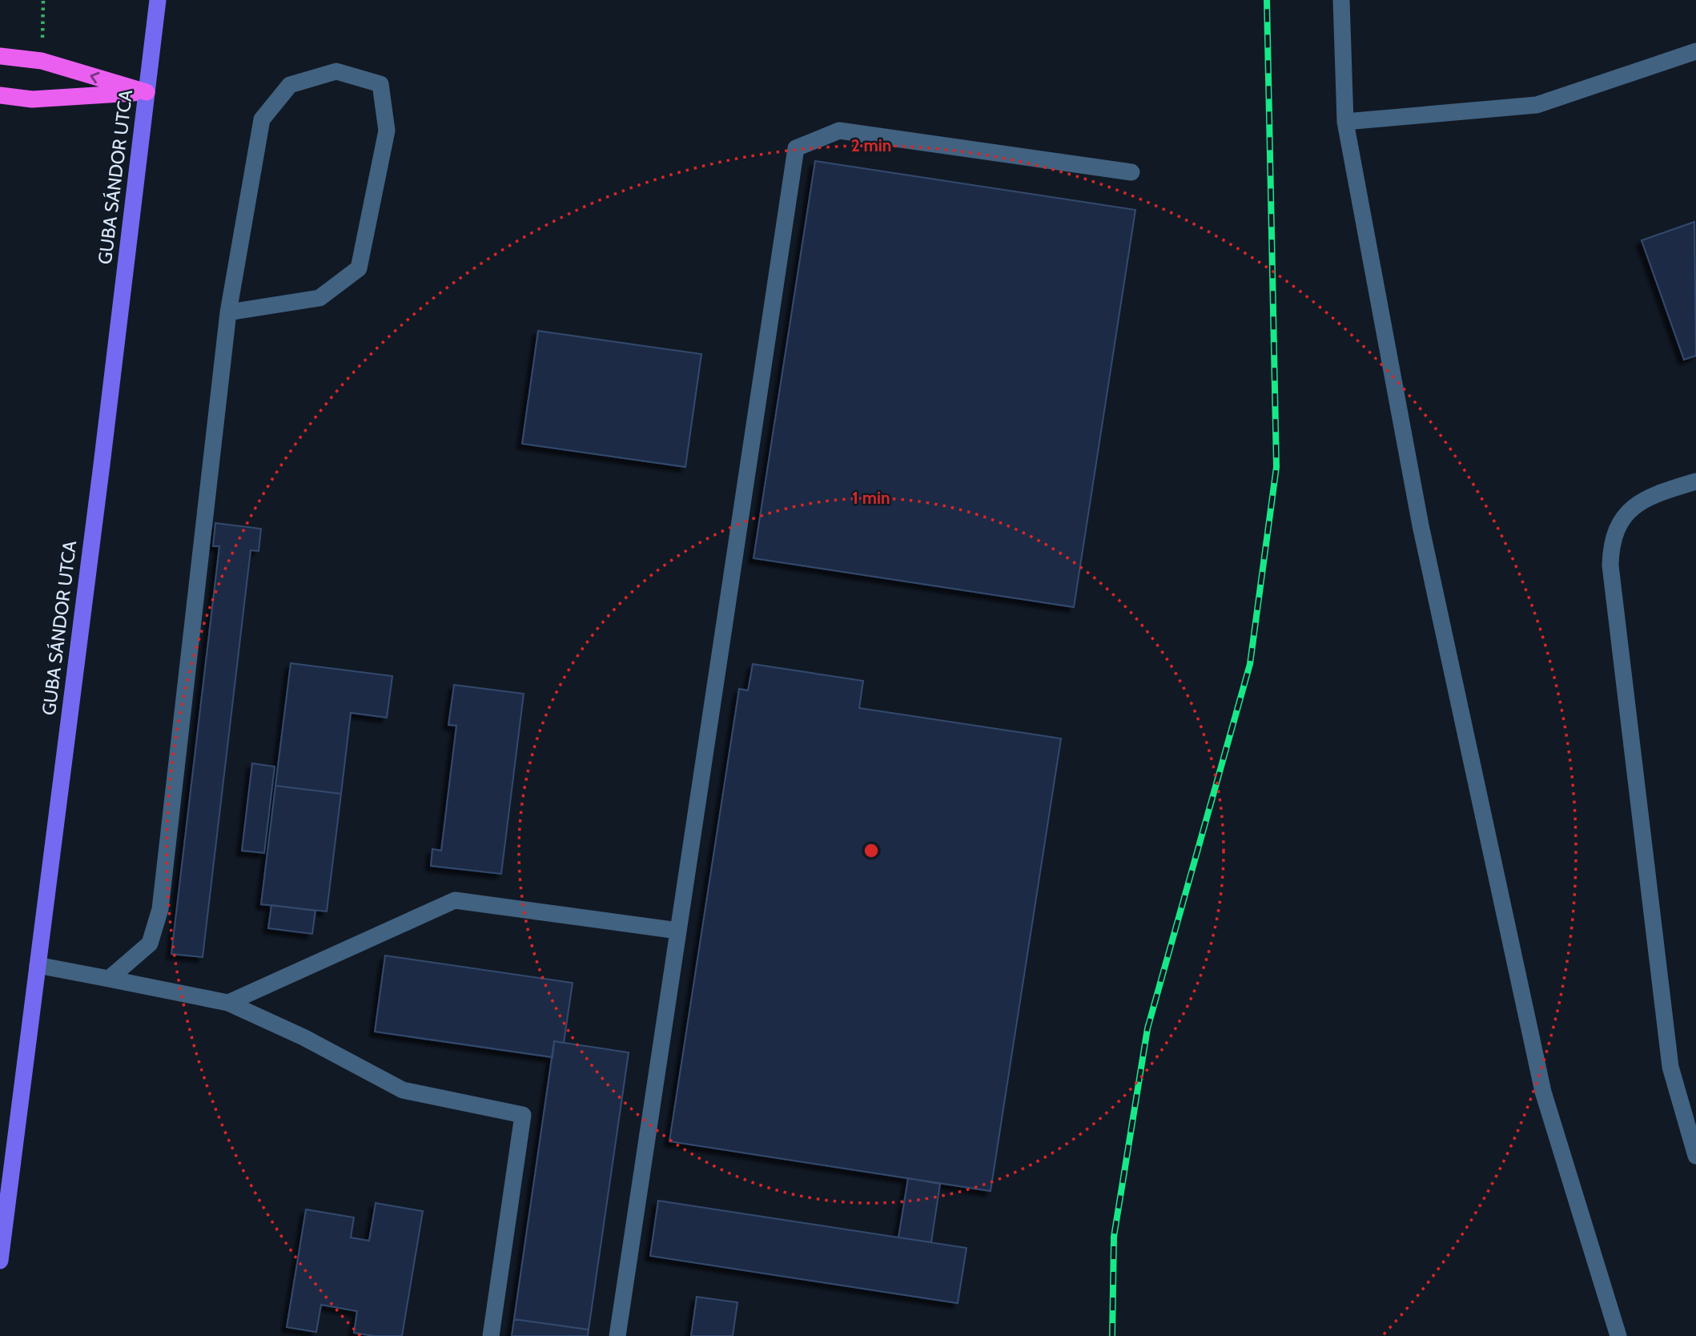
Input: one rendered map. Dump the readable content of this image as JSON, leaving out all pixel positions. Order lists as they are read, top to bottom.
{
  "streets": {
    "main road": ["GUBA SÁNDOR UTCA"]
  },
  "rings": ["2 min", "1 min"]
}
